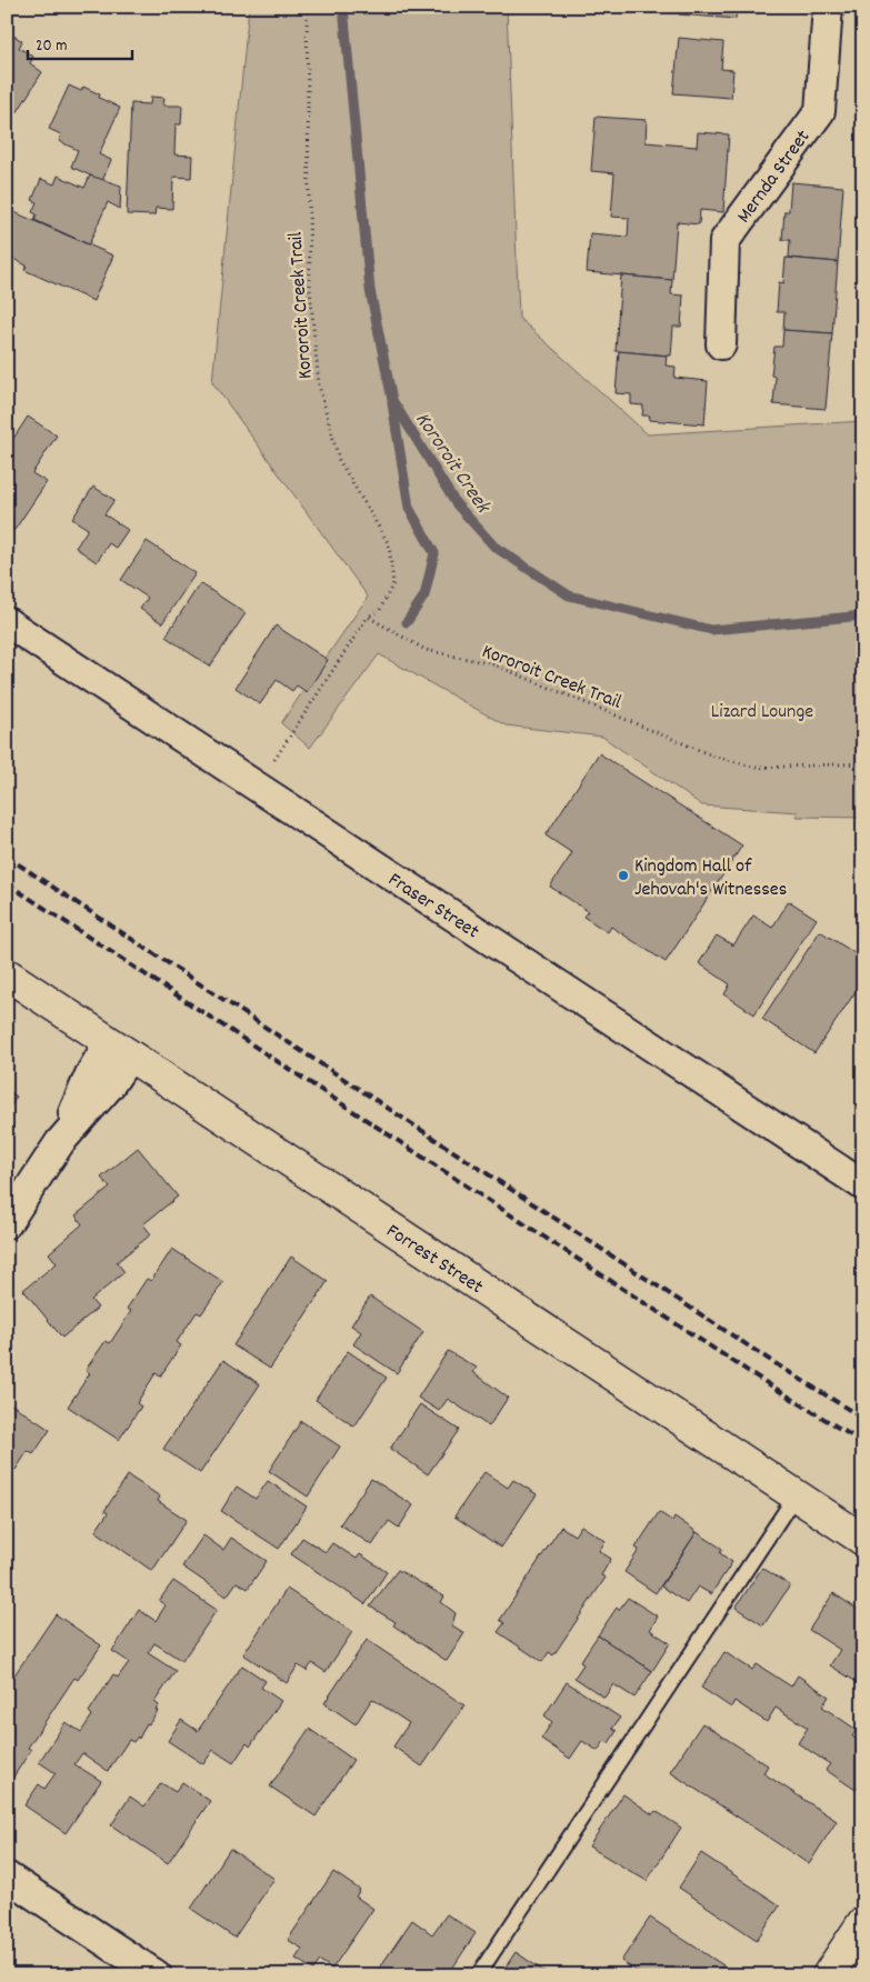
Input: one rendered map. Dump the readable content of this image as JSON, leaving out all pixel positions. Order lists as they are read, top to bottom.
{
  "streets": {
    "street": ["Mernda Street", "Fraser Street", "Forrest Street"],
    "path": ["Kororoit Creek Trail"]
  },
  "water": ["Kororoit Creek"],
  "parks": ["Lizard Lounge"],
  "places": ["Kingdom Hall of Jehovah's Witnesses"],
  "scale_bar": "20 m"
}
